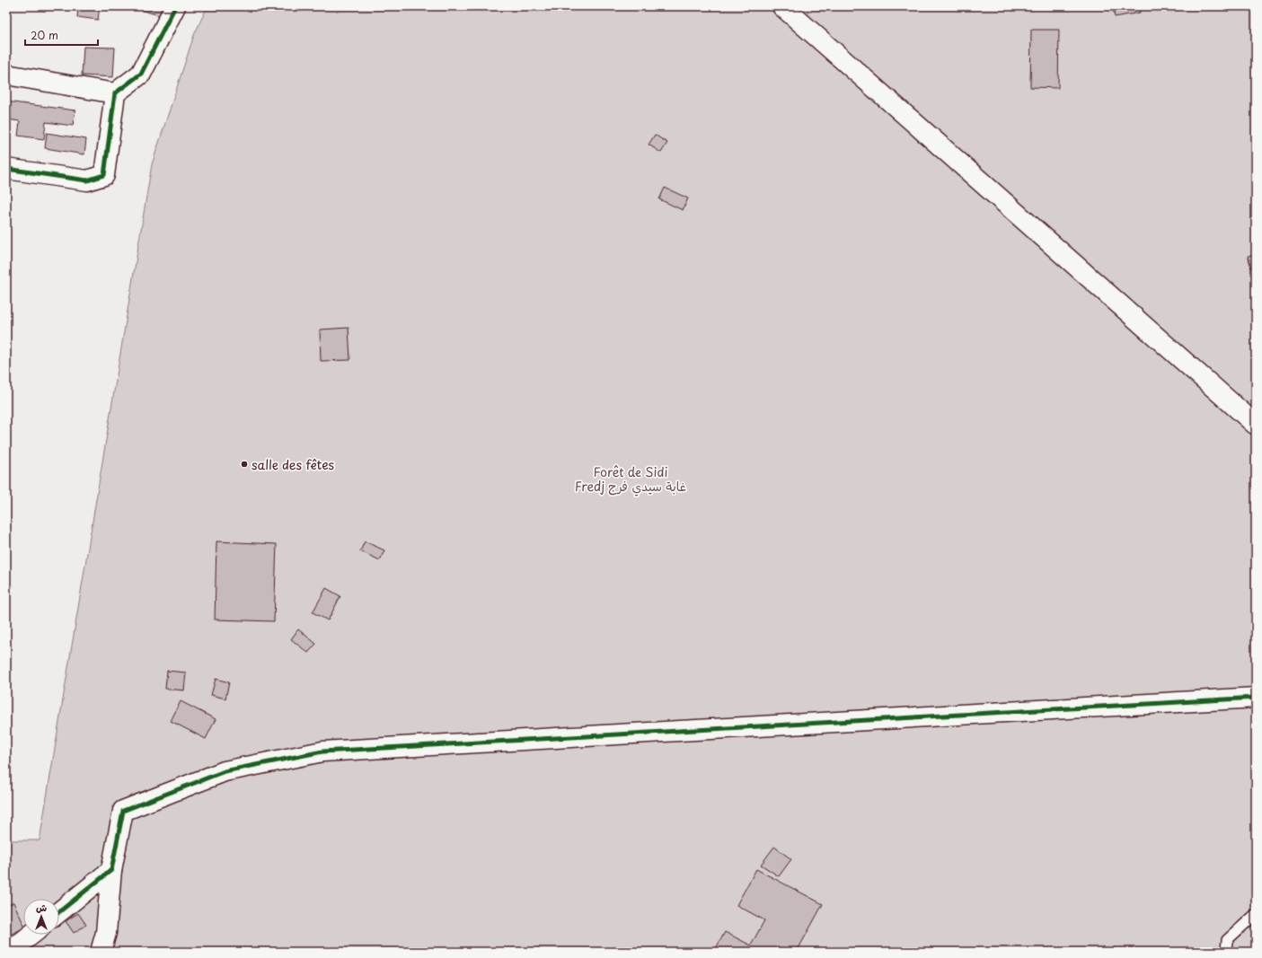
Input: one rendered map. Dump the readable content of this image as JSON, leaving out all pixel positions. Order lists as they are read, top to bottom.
{
  "parks": ["Forêt de Sidi Fredj غابة سيدي فرج"],
  "places": ["salle des fêtes"],
  "scale_bar": "20 m",
  "north": "top"
}
